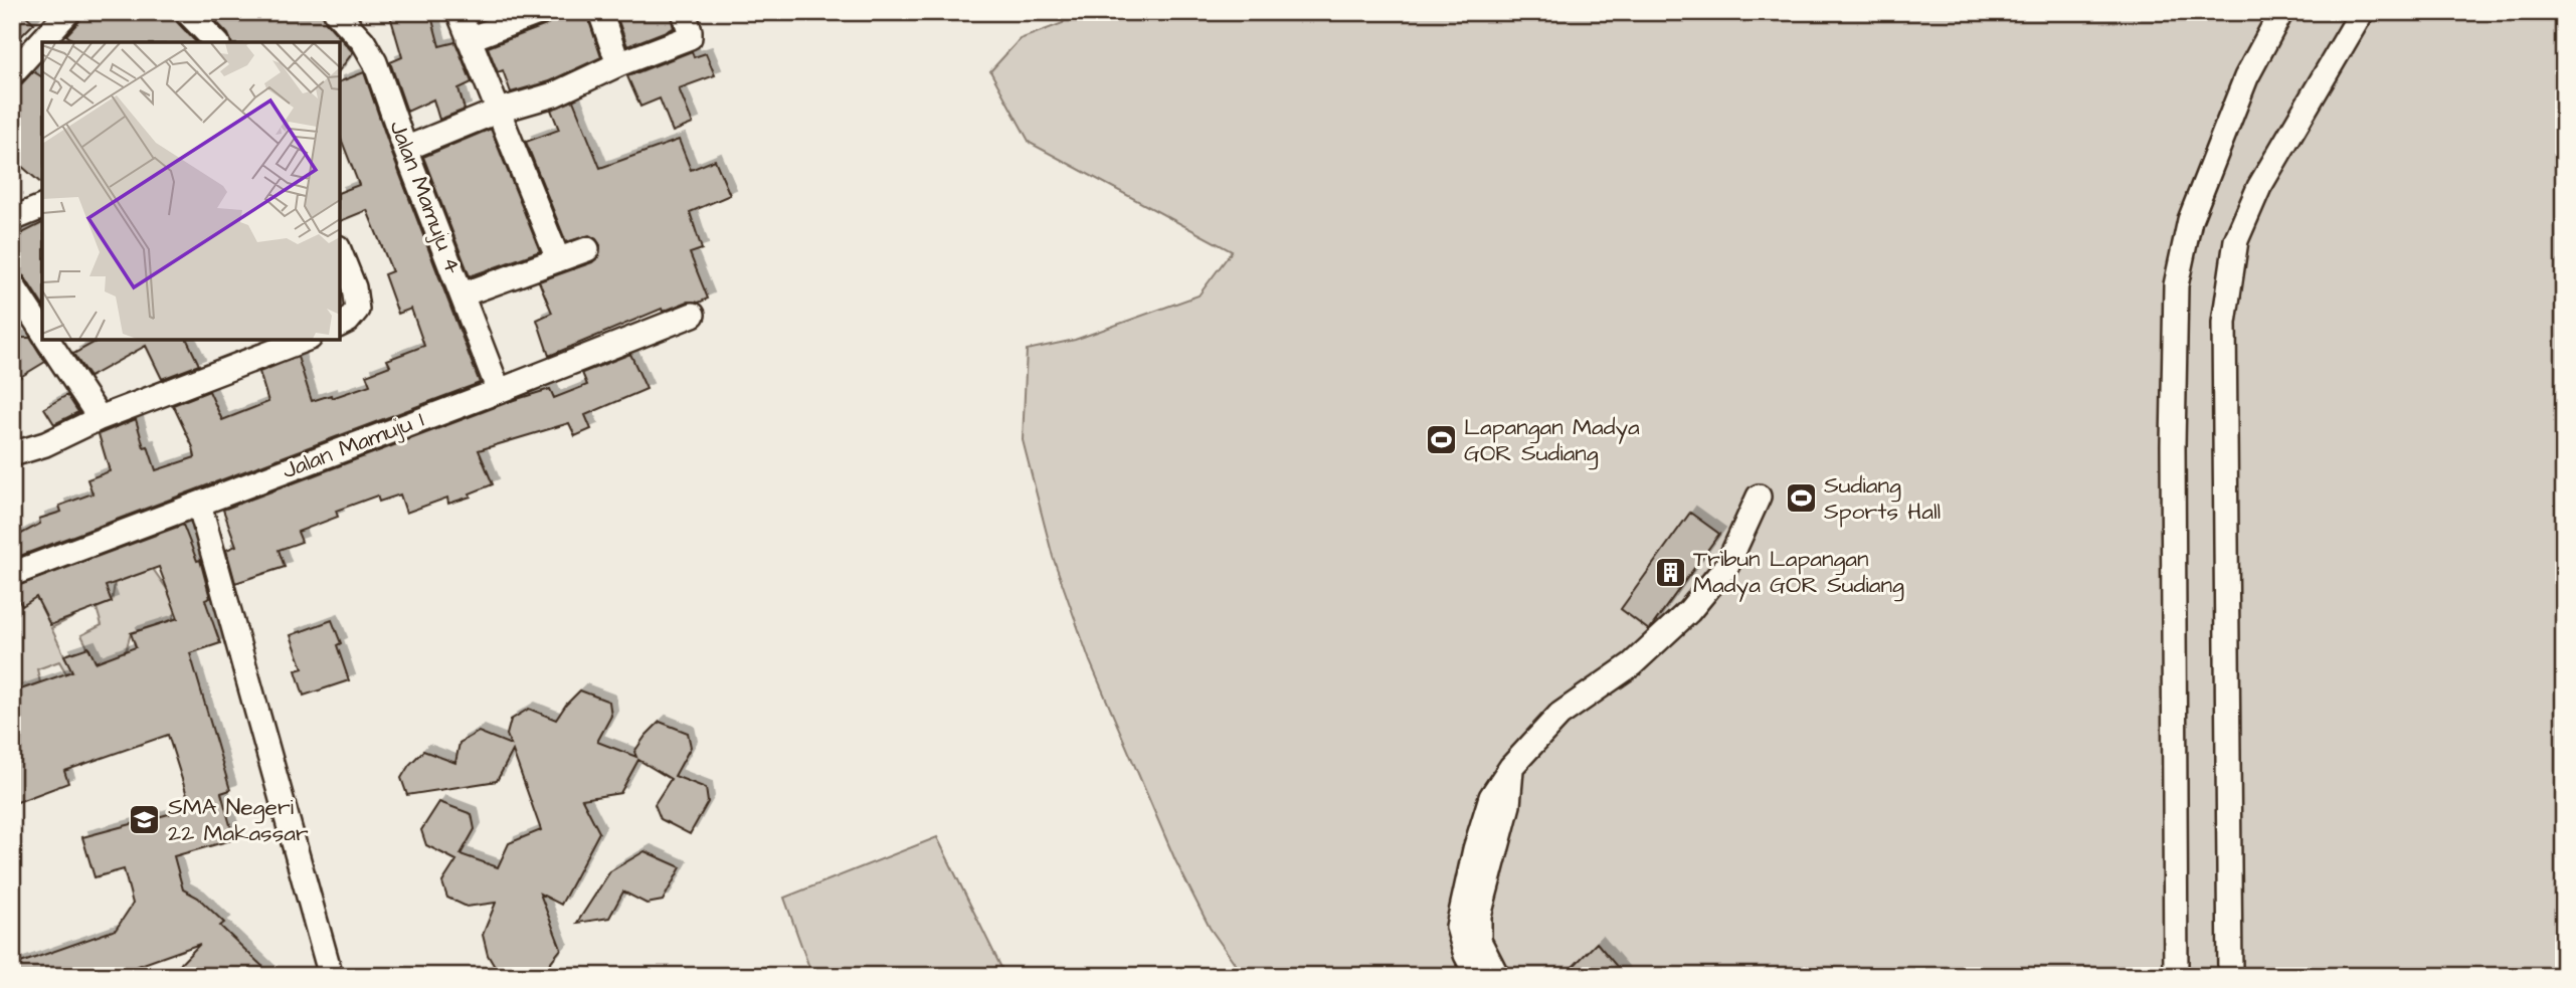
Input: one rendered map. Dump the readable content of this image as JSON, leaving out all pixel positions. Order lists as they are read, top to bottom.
{
  "streets": {
    "street": ["Jalan Mamuju 4", "Jalan Mamuju 1"]
  },
  "crossings": [
    ["Jalan Mamuju 4", "Jalan Mamuju 1"]
  ],
  "places": {
    "sports": ["Lapangan Madya GOR Sudiang", "Sudiang Sports Hall"],
    "building": ["Tribun Lapangan Madya GOR Sudiang"],
    "school or university": ["SMA Negeri 22 Makassar"]
  }
}
